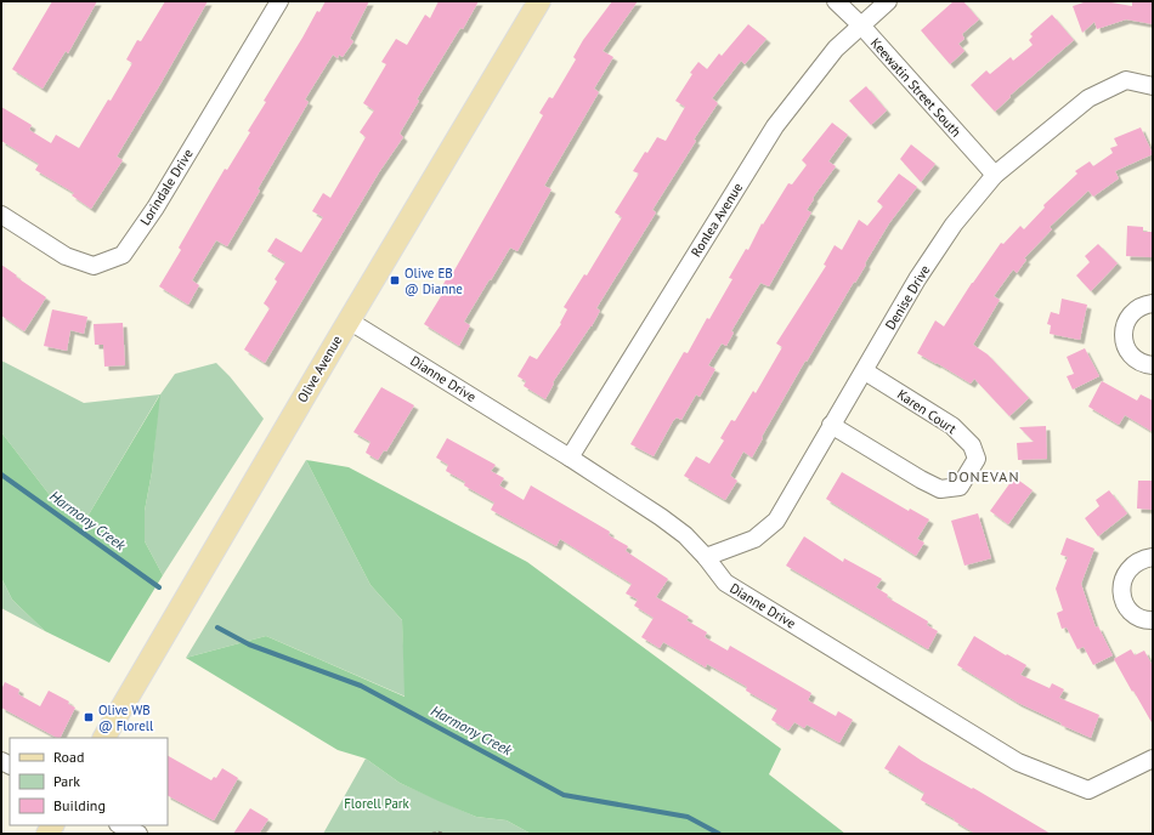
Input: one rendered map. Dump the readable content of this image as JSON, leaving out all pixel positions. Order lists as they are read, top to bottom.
{
  "streets": {
    "main road": ["Olive Avenue"],
    "street": [
      "Keewatin Street South",
      "Lorindale Drive",
      "Ronlea Avenue",
      "Denise Drive",
      "Dianne Drive",
      "Karen Court"
    ]
  },
  "crossings": [
    ["Keewatin Street South", "Ronlea Avenue"],
    ["Keewatin Street South", "Denise Drive"],
    ["Ronlea Avenue", "Dianne Drive"],
    ["Denise Drive", "Dianne Drive"],
    ["Denise Drive", "Karen Court"],
    ["Olive Avenue", "Dianne Drive"]
  ],
  "districts": ["DONEVAN"],
  "water": ["Harmony Creek"],
  "parks": ["Florell Park"],
  "places": {
    "transit": ["Olive EB @ Dianne", "Olive WB @ Florell"]
  },
  "legend": ["Road", "Park", "Building"]
}
